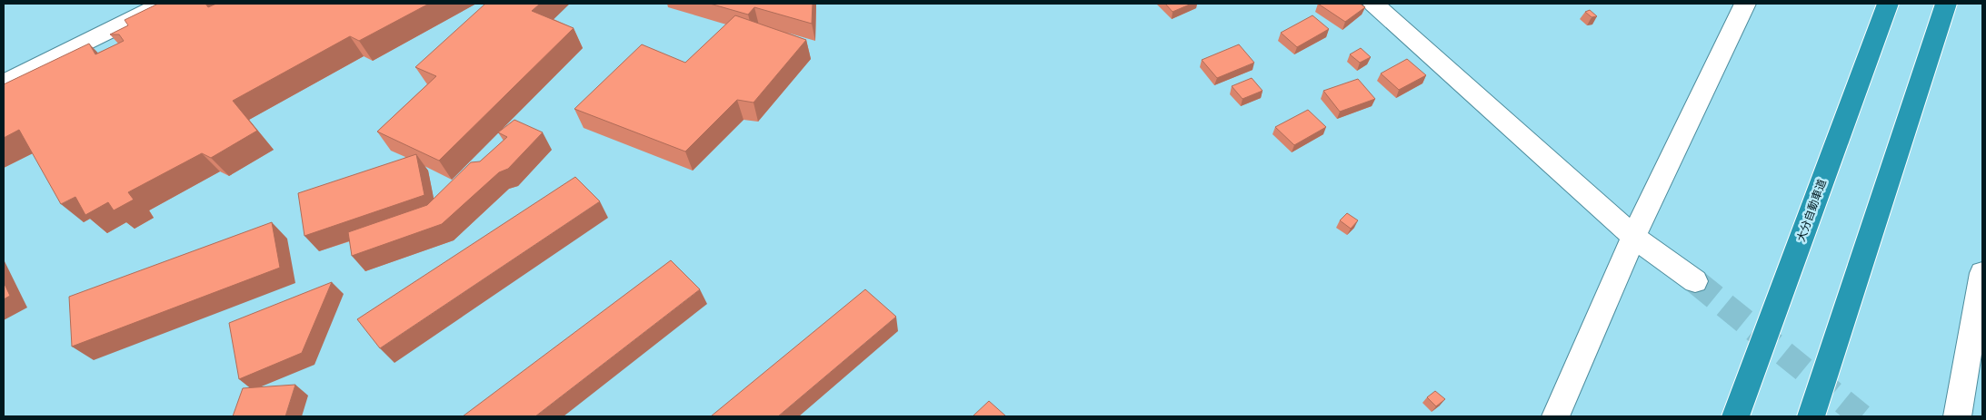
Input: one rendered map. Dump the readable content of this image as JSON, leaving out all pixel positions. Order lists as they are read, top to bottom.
{
  "streets": {
    "highway": ["大分自動車道"]
  }
}
